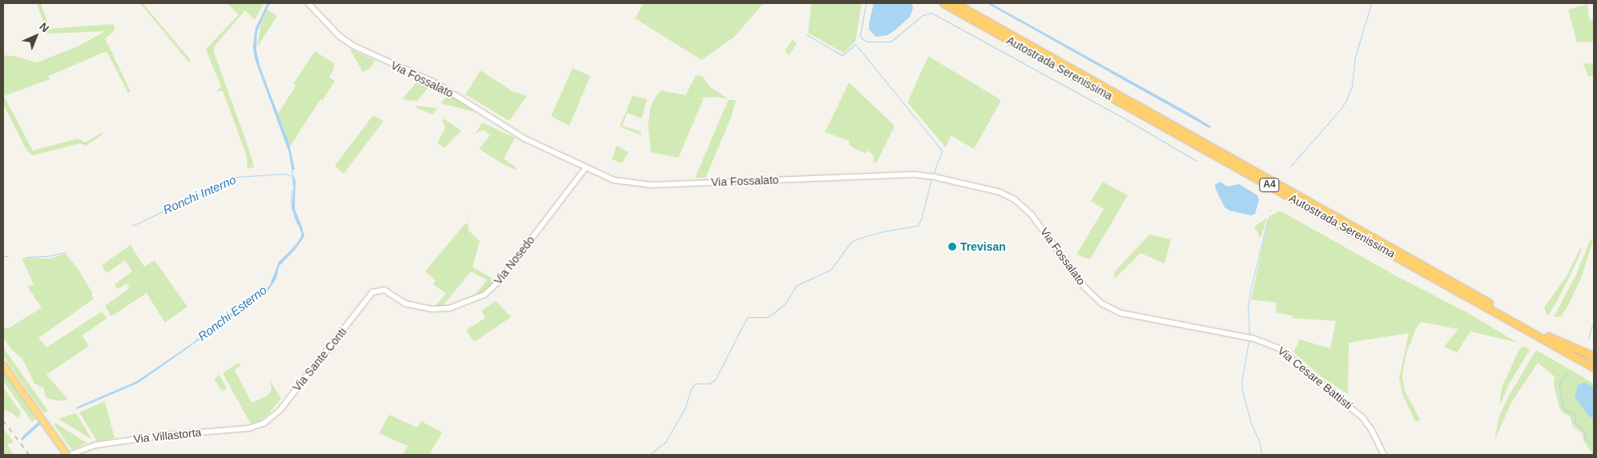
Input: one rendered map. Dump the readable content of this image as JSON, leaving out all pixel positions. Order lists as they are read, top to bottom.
{
  "streets": {
    "highway": ["Autostrada Serenissima", "A4"],
    "street": [
      "Via Fossalato",
      "Via Nosedo",
      "Via Sante Conti",
      "Via Cesare Battisti",
      "Via Villastorta"
    ]
  },
  "crossings": [
    ["Via Fossalato", "Via Nosedo"],
    ["Via Fossalato", "Via Cesare Battisti"],
    ["Via Nosedo", "Via Sante Conti"],
    ["Via Sante Conti", "Via Villastorta"]
  ],
  "water": ["Ronchi Interno", "Ronchi Esterno"],
  "places": ["Trevisan"],
  "north": "top right"
}
